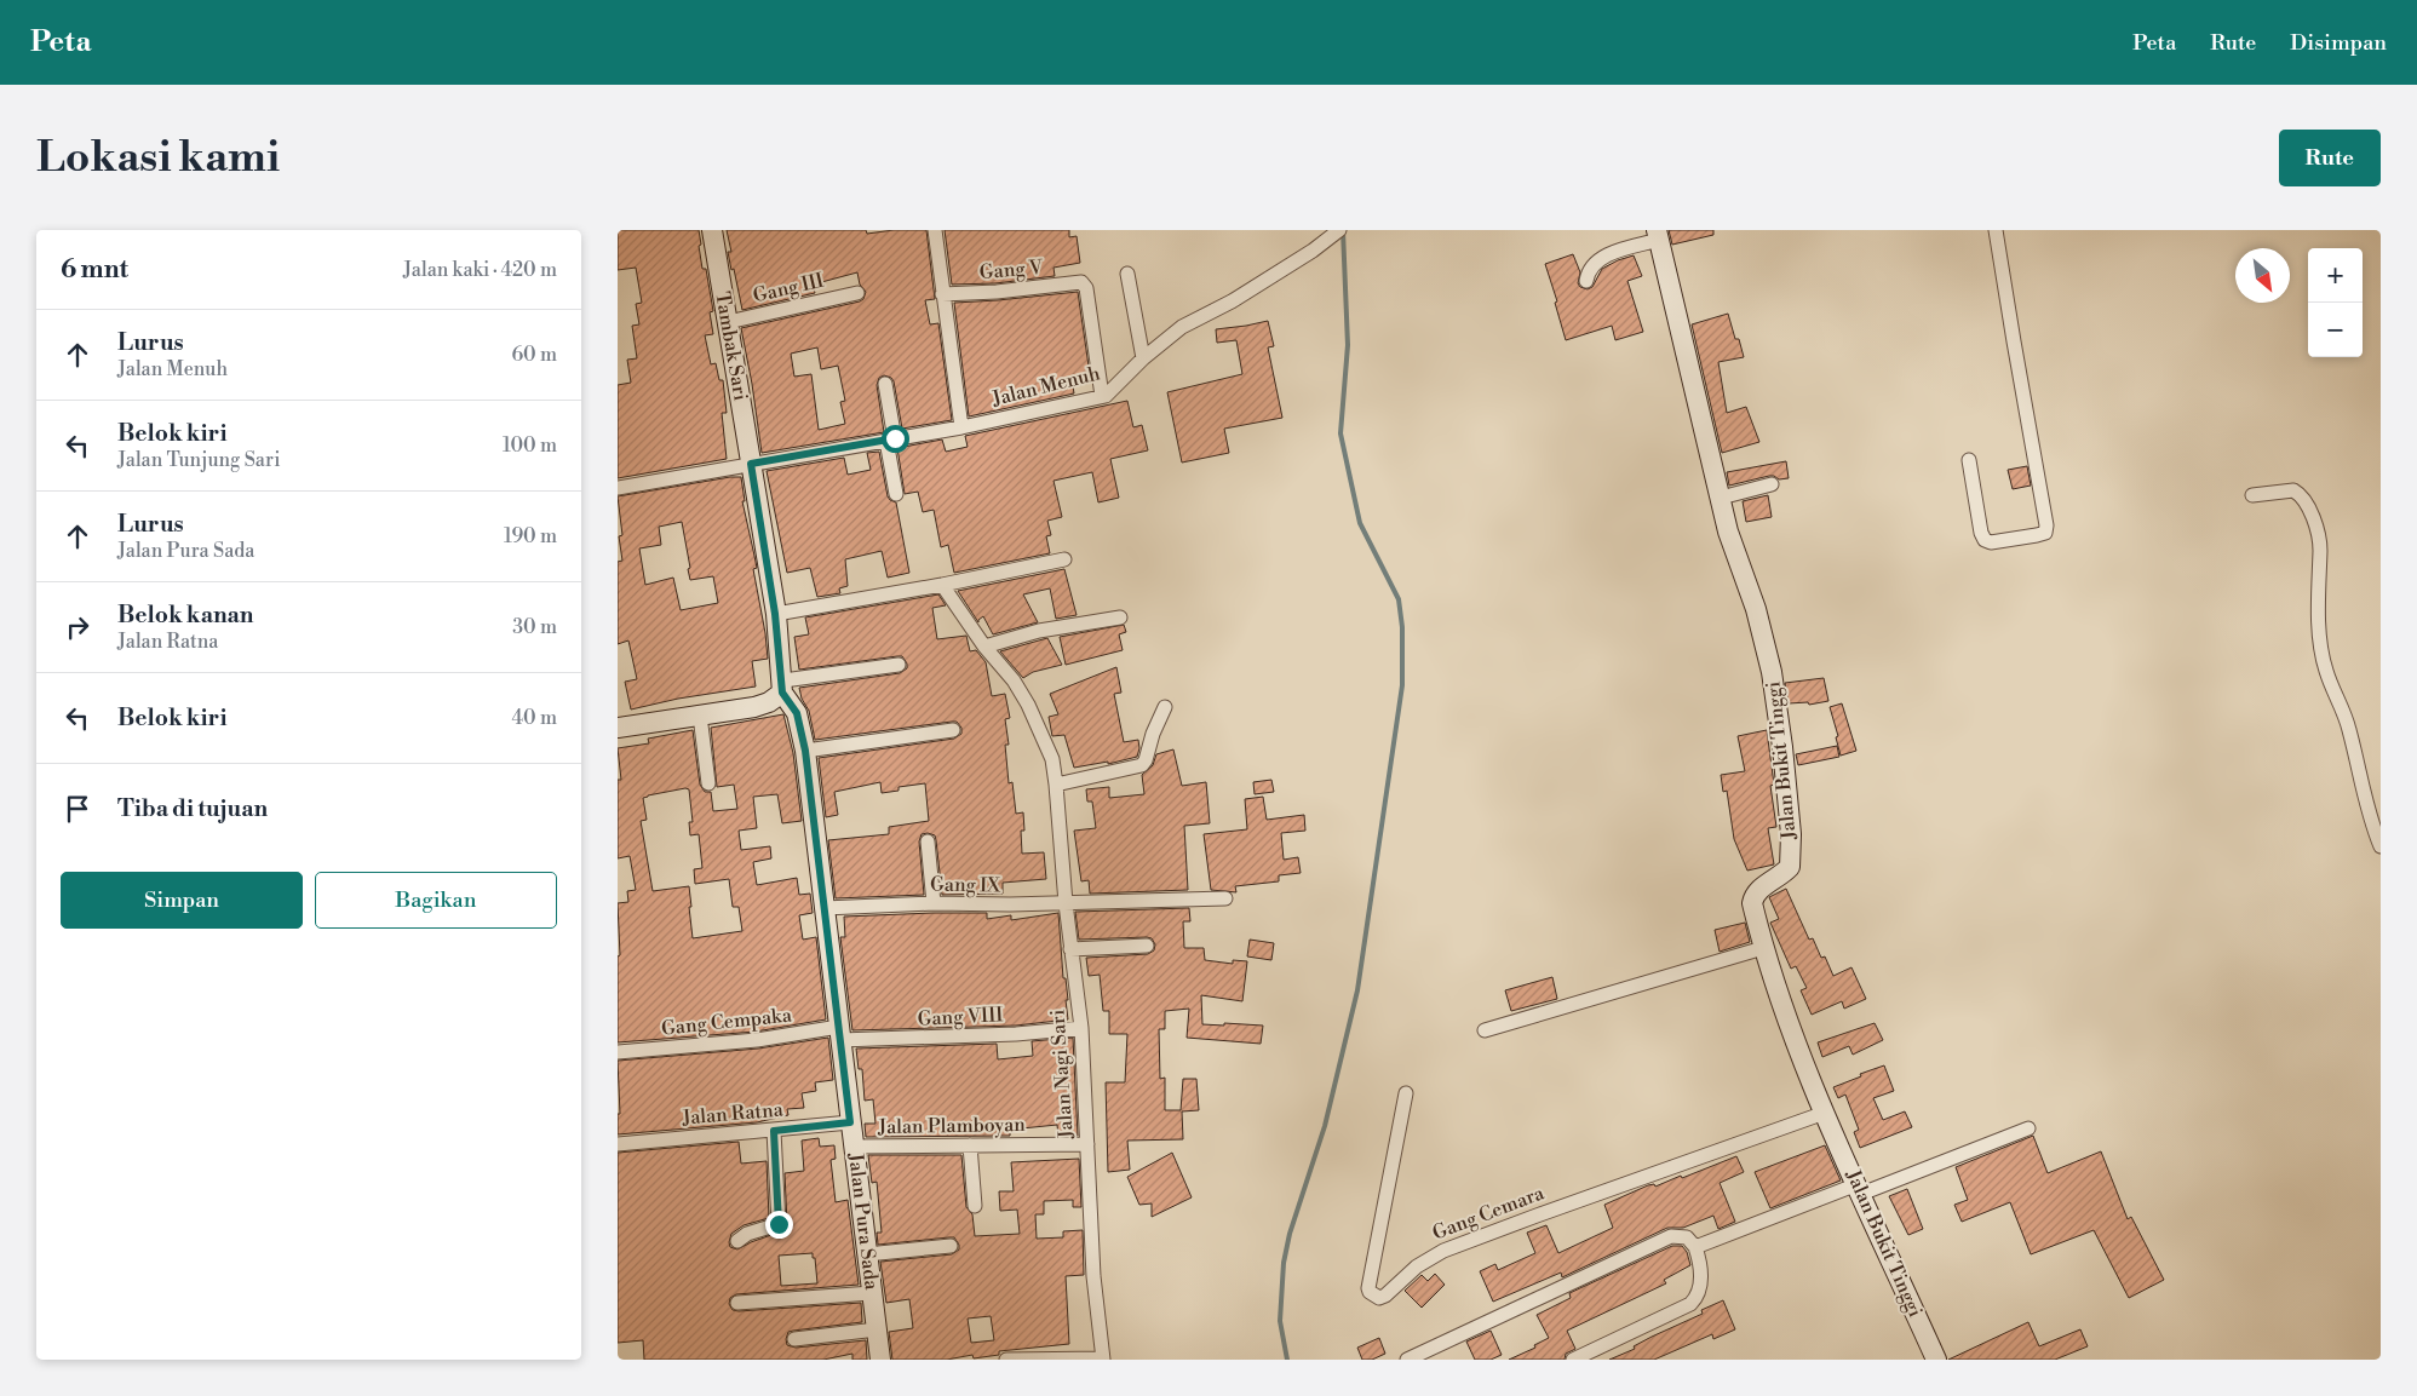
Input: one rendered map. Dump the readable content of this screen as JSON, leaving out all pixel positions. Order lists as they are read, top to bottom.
{
  "streets": {
    "street": [
      "Gang V",
      "Gang III",
      "Tambak Sari",
      "Jalan Menuh",
      "Jalan Bukit Tinggi",
      "Gang IX",
      "Gang VIII",
      "Gang Cempaka",
      "Jalan Nagi Sari",
      "Jalan Ratna",
      "Jalan Plamboyan",
      "Gang Cemara",
      "Jalan Pura Sada"
    ]
  },
  "crossings": [
    ["Gang V", "Jalan Menuh"],
    ["Gang III", "Tambak Sari"],
    ["Tambak Sari", "Jalan Menuh"],
    ["Tambak Sari", "Jalan Pura Sada"],
    ["Jalan Bukit Tinggi", "Gang Cemara"],
    ["Gang IX", "Jalan Nagi Sari"],
    ["Gang IX", "Jalan Pura Sada"],
    ["Gang VIII", "Gang Cempaka"],
    ["Gang VIII", "Jalan Nagi Sari"],
    ["Gang VIII", "Jalan Pura Sada"],
    ["Gang Cempaka", "Jalan Pura Sada"],
    ["Jalan Nagi Sari", "Jalan Plamboyan"],
    ["Jalan Ratna", "Jalan Pura Sada"],
    ["Jalan Plamboyan", "Jalan Pura Sada"]
  ],
  "north": "bottom right",
  "page": {
    "header": "Peta",
    "nav": ["Peta", "Rute", "Disimpan"],
    "buttons": [
      "Rute",
      ["Simpan", "Bagikan"]
    ],
    "title": "Lokasi kami",
    "heading": ["6 mnt", "Jalan kaki · 420 m"],
    "map_buttons": ["+", "−"],
    "list": [
      ["Lurus", "Jalan Menuh", "60 m"],
      ["Belok kiri", "Jalan Tunjung Sari", "100 m"],
      ["Lurus", "Jalan Pura Sada", "190 m"],
      ["Belok kanan", "Jalan Ratna", "30 m"],
      ["Belok kiri", "40 m"],
      "Tiba di tujuan"
    ]
  }
}
